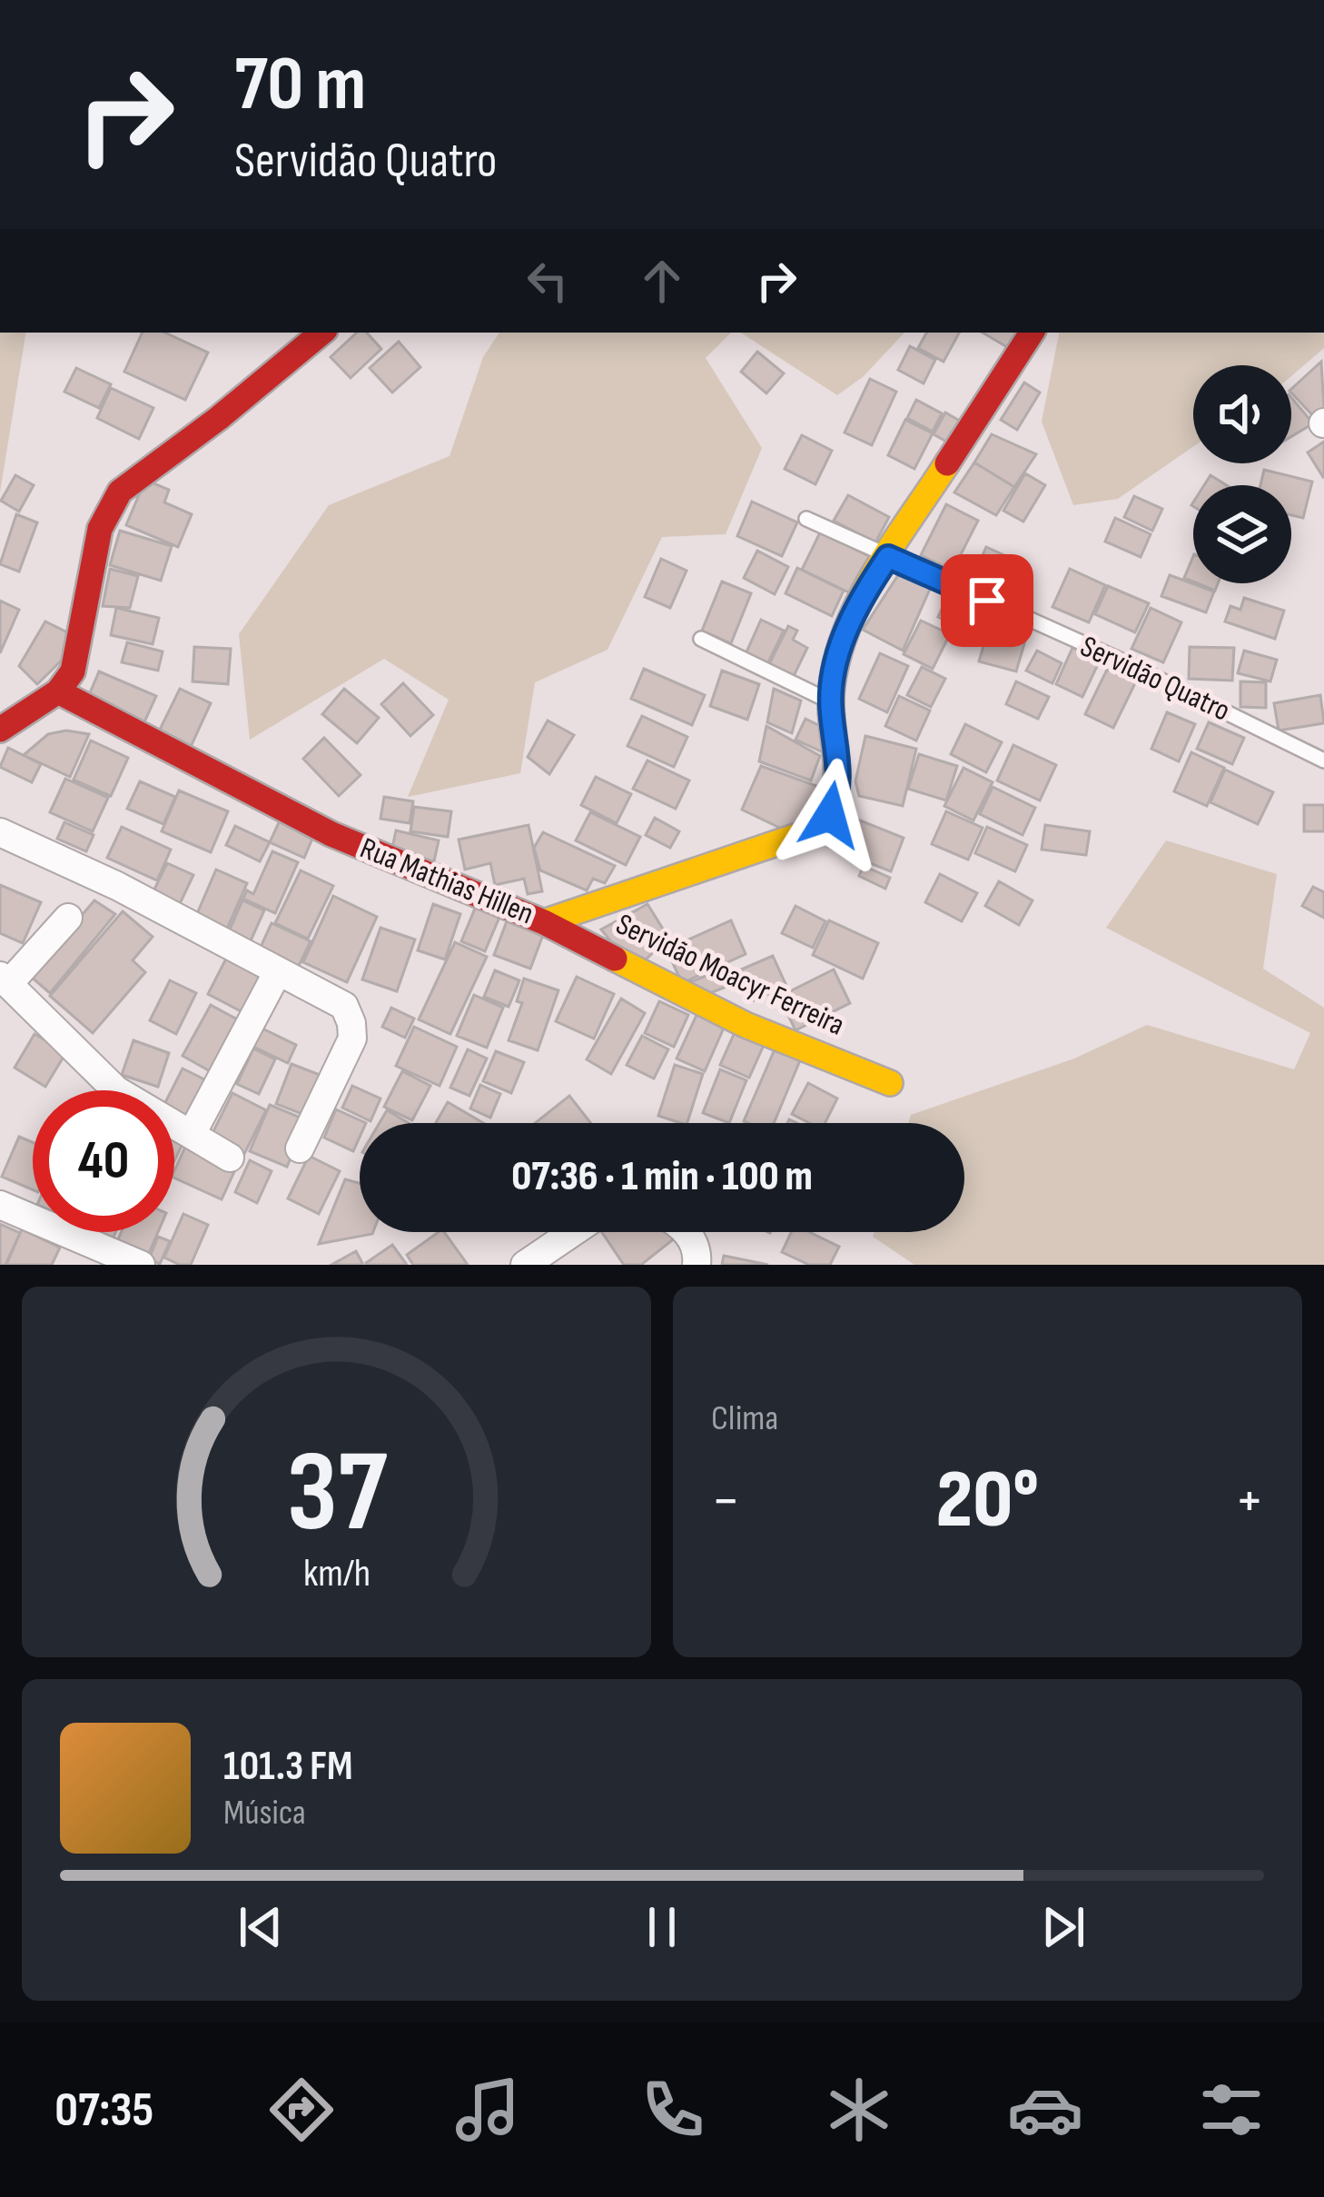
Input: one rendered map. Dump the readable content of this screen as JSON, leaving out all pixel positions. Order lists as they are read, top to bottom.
{
  "streets": {
    "street": ["Rua Mathias Hillen", "Servidão Moacyr Ferreira"],
    "lane": ["Servidão Quatro"]
  },
  "crossings": [
    ["Servidão Quatro", "Rua Mathias Hillen"],
    ["Rua Mathias Hillen", "Servidão Moacyr Ferreira"]
  ],
  "page": {
    "turn": ["70 m", "Servidão Quatro"],
    "limit": "40",
    "trip": "07:36 · 1 min · 100 m",
    "tile": "Clima",
    "heat": ["−", "20°", "+"],
    "song": ["101.3 FM", "Música"],
    "tabs": "07:35",
    "gauge": ["37", "km/h"]
  }
}
